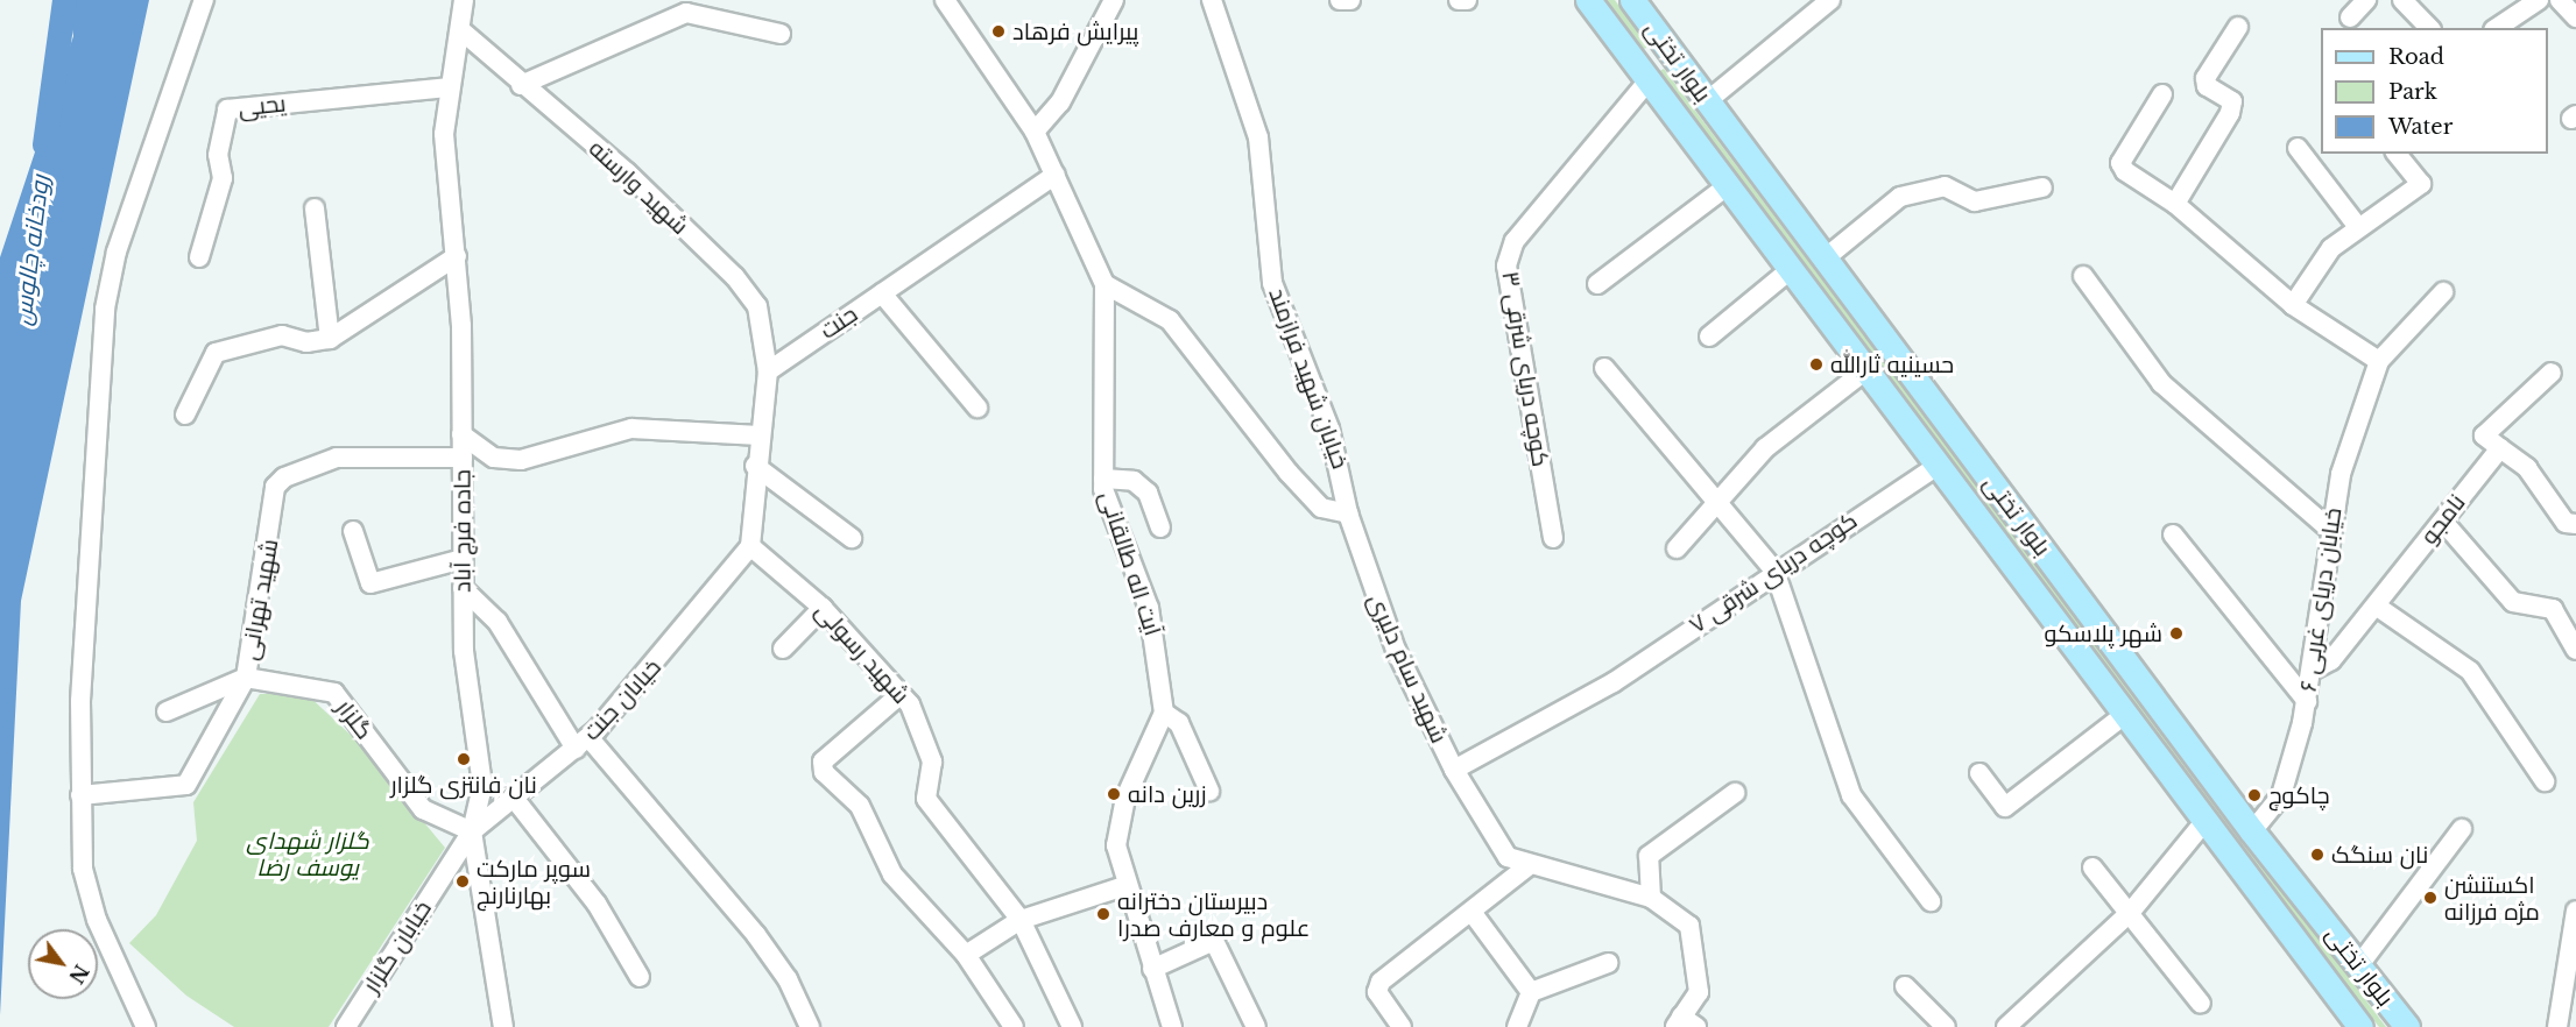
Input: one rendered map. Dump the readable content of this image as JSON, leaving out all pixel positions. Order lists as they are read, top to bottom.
{
  "streets": {
    "main road": ["بلوار تختی"],
    "street": [
      "یحیی",
      "شهید وارسته",
      "جنت",
      "کوچه دریای شرقی ۳",
      "خیابان شهید فرازمند",
      "نامجو",
      "جاده فرج آباد",
      "آیت اله طالقانی",
      "کوچه دریای شرقی ۷",
      "شهید تهرانی",
      "خیابان دریای غربی ۶",
      "شهید رسولی",
      "شهید سام دلیری",
      "خیابان جنت",
      "گلزار",
      "خیابان گلزار"
    ]
  },
  "crossings": [
    ["بلوار تختی", "کوچه دریای شرقی ۳"],
    ["بلوار تختی", "کوچه دریای شرقی ۷"],
    ["بلوار تختی", "خیابان دریای غربی ۶"],
    ["یحیی", "جاده فرج آباد"],
    ["شهید وارسته", "جنت"],
    ["شهید وارسته", "جاده فرج آباد"],
    ["جنت", "آیت اله طالقانی"],
    ["خیابان شهید فرازمند", "شهید سام دلیری"],
    ["نامجو", "خیابان دریای غربی ۶"],
    ["جاده فرج آباد", "شهید تهرانی"],
    ["جاده فرج آباد", "خیابان جنت"],
    ["جاده فرج آباد", "گلزار"],
    ["جاده فرج آباد", "خیابان گلزار"],
    ["کوچه دریای شرقی ۷", "شهید سام دلیری"],
    ["شهید تهرانی", "گلزار"],
    ["شهید رسولی", "خیابان جنت"],
    ["خیابان جنت", "گلزار"],
    ["خیابان جنت", "خیابان گلزار"],
    ["گلزار", "خیابان گلزار"]
  ],
  "water": ["رودخانه چالوس"],
  "parks": ["گلزار شهدای یوسف رضا"],
  "places": [
    "پیرایش فرهاد",
    "حسینیه ثارالله",
    "شهر پلاسکو",
    "نان فانتزی گلزار",
    "زرین دانه",
    "چاکوچ",
    "نان سنگک",
    "سوپر مارکت بهارنارنج",
    "اکستنشن مژه فرزانه",
    "دبیرستان دخترانه علوم و معارف صدرا"
  ],
  "legend": ["Road", "Park", "Water"],
  "north": "bottom right"
}
